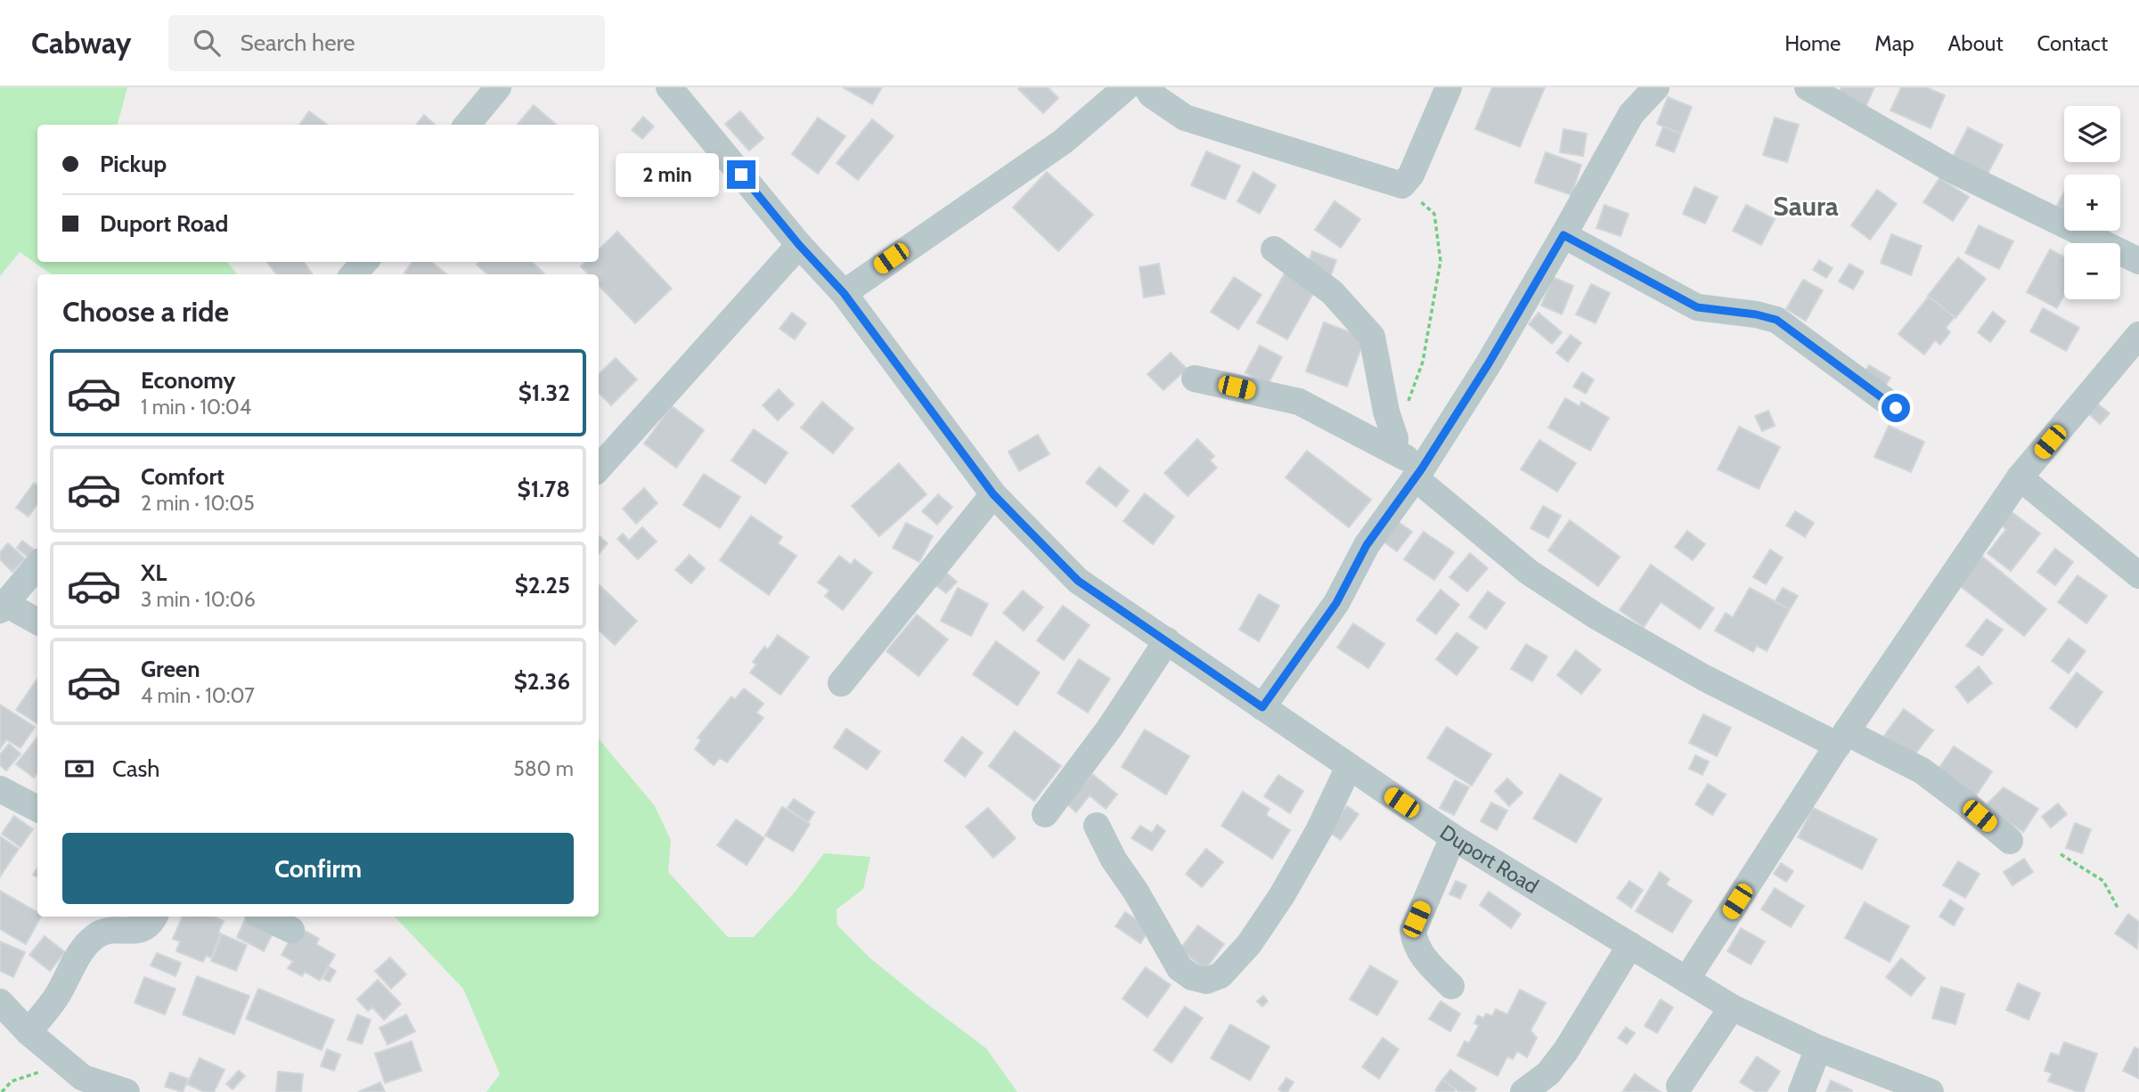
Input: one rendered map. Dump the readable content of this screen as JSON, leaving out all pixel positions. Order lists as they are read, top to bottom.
{
  "streets": {
    "street": ["Duport Road"]
  },
  "districts": ["Saura"],
  "page": {
    "header": "Cabway",
    "search": "Search here",
    "nav": [
      "Home",
      "Map",
      "About",
      "Contact"
    ],
    "map_buttons": ["+", "−"],
    "banner": ["Pickup", "Duport Road"],
    "bubble": "2 min",
    "heading": "Choose a ride",
    "list": [
      {
        "name": "Economy",
        "note": "1 min · 10:04",
        "value": "$1.32"
      },
      {
        "name": "Comfort",
        "note": "2 min · 10:05",
        "value": "$1.78"
      },
      {
        "name": "XL",
        "note": "3 min · 10:06",
        "value": "$2.25"
      },
      {
        "name": "Green",
        "note": "4 min · 10:07",
        "value": "$2.36"
      }
    ],
    "pay": ["Cash", "580 m"],
    "buttons": "Confirm"
  }
}
